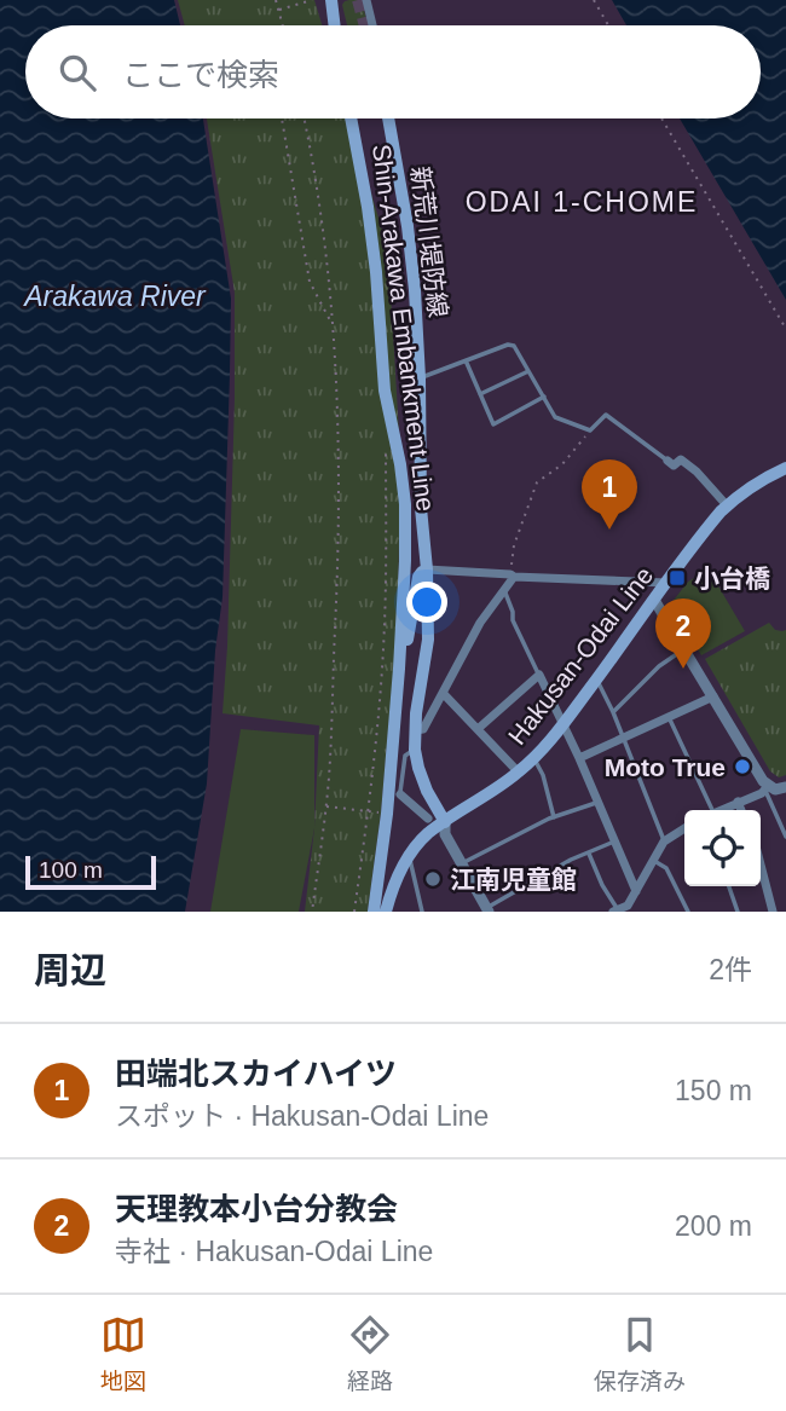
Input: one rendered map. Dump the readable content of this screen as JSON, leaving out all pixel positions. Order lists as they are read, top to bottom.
{
  "streets": {
    "main road": ["新荒川堤防線", "Shin-Arakawa Embankment Line", "Hakusan-Odai Line"]
  },
  "crossings": [
    ["新荒川堤防線", "Hakusan-Odai Line"]
  ],
  "districts": ["ODAI 1-CHOME"],
  "water": ["Arakawa River"],
  "places": {
    "transit": ["小台橋"],
    "other": ["Moto True", "江南児童館"]
  },
  "scale_bar": "100 m",
  "page": {
    "search": "ここで検索",
    "pins": ["1", "2"],
    "scale": "100 m",
    "heading": ["周辺", "2件"],
    "list": [
      {
        "mark": "1",
        "name": "田端北スカイハイツ",
        "note": "スポット · Hakusan-Odai Line",
        "value": "150 m"
      },
      {
        "mark": "2",
        "name": "天理教本小台分教会",
        "note": "寺社 · Hakusan-Odai Line",
        "value": "200 m"
      }
    ],
    "nav": ["地図", "経路", "保存済み"]
  }
}
